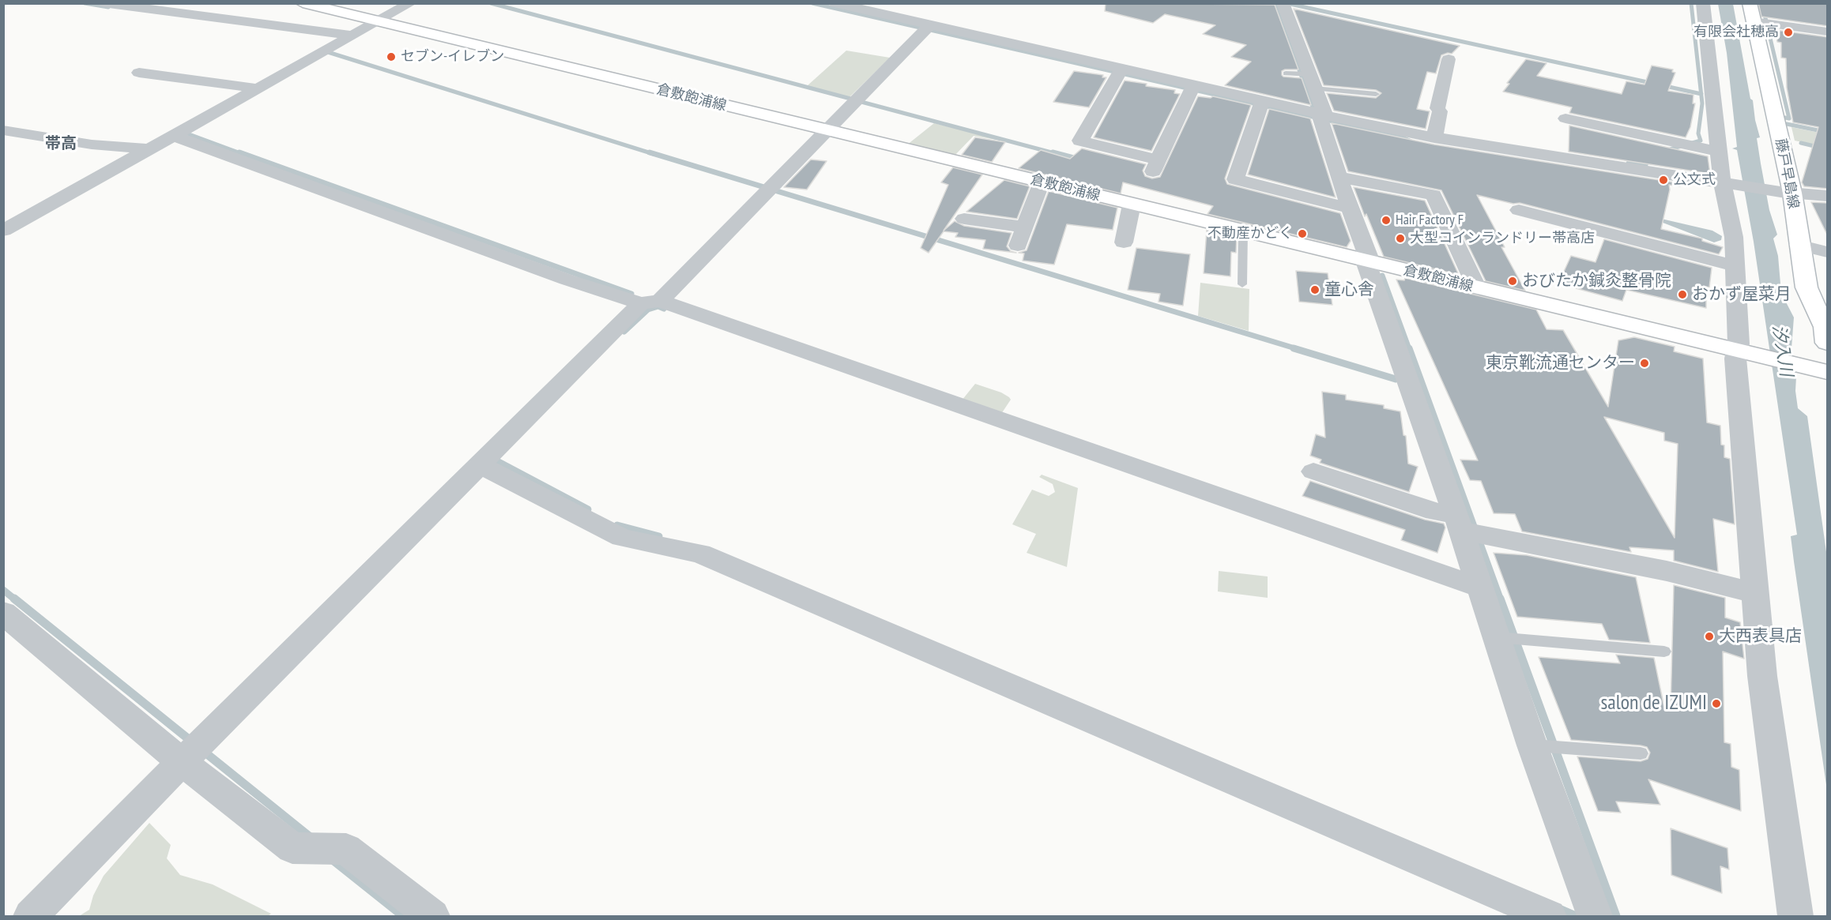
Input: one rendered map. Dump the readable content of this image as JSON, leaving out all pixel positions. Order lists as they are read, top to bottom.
{
  "streets": {
    "main road": ["倉敷飽浦線", "藤戸早島線"]
  },
  "districts": ["帯高"],
  "water": ["汐入川"],
  "places": [
    "有限会社穂高",
    "セブン-イレブン",
    "公文式",
    "Hair Factory F",
    "不動産かどく",
    "大型コインランドリー帯高店",
    "おびたか鍼灸整骨院",
    "童心舎",
    "おかず屋菜月",
    "東京靴流通センター",
    "大西表具店",
    "salon de IZUMI"
  ]
}
